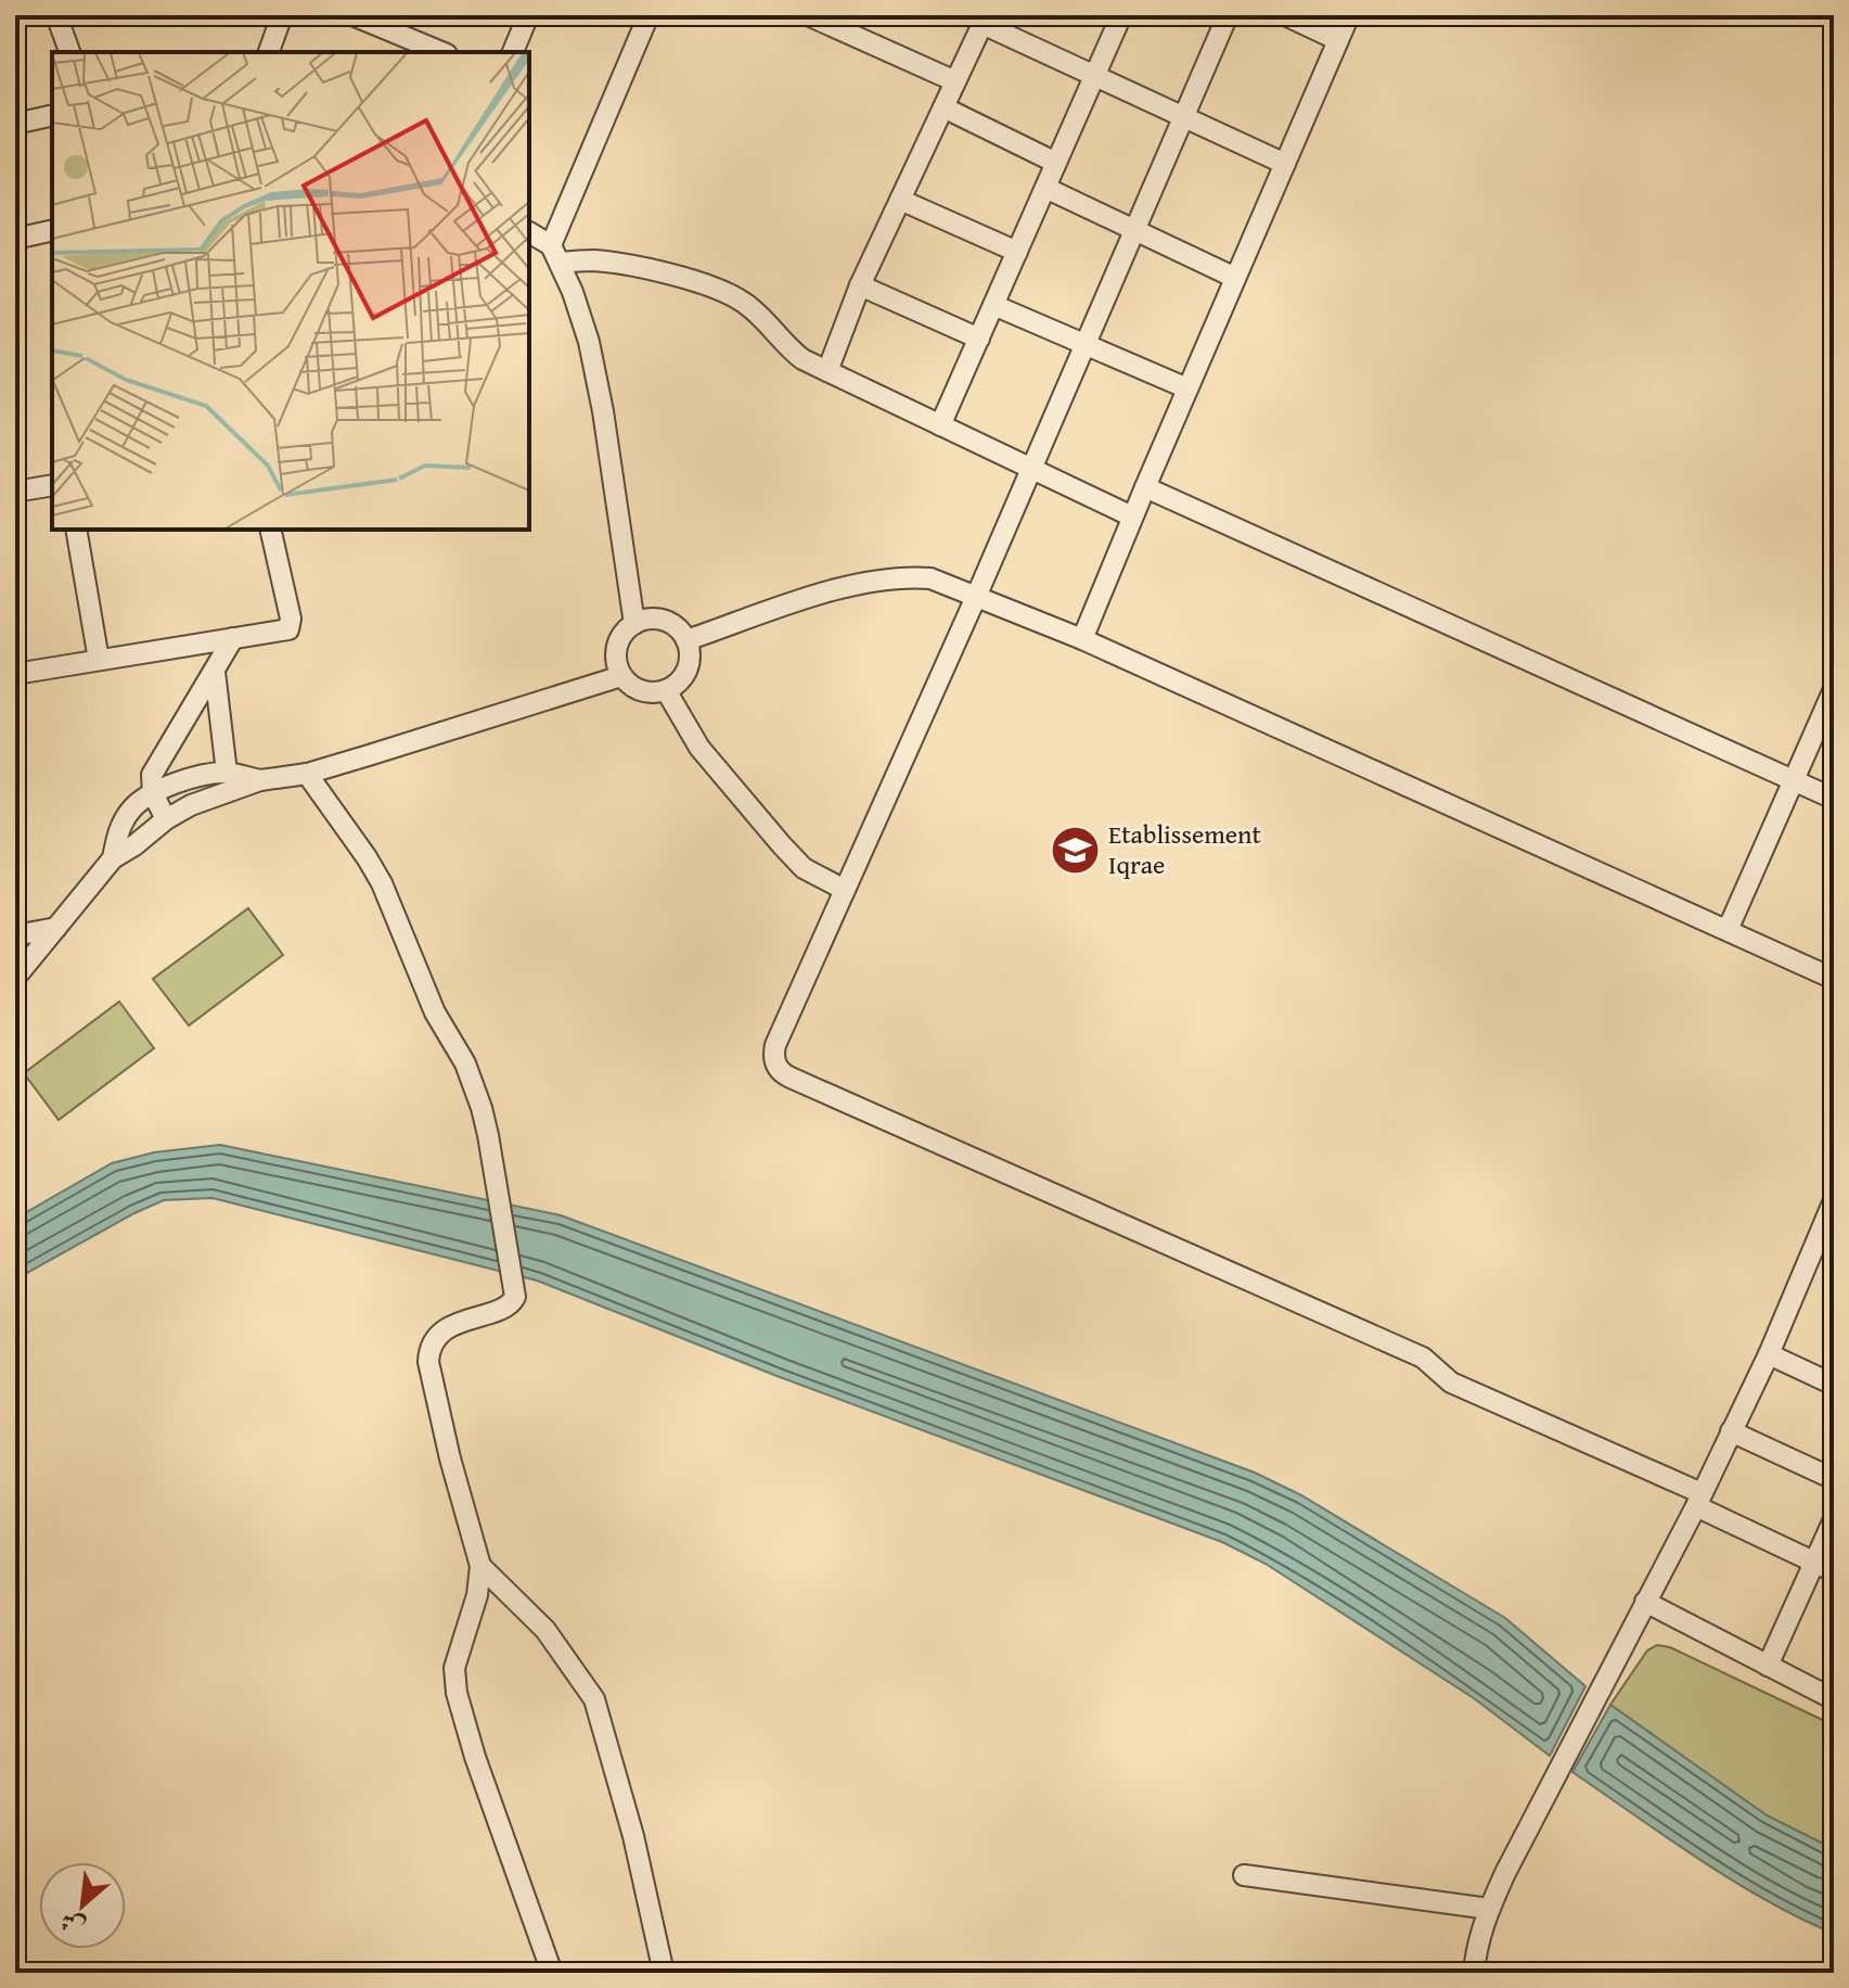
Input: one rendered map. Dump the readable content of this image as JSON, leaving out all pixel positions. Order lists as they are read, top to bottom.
{
  "places": {
    "school or university": ["Etablissement Iqrae"]
  },
  "north": "bottom left"
}
